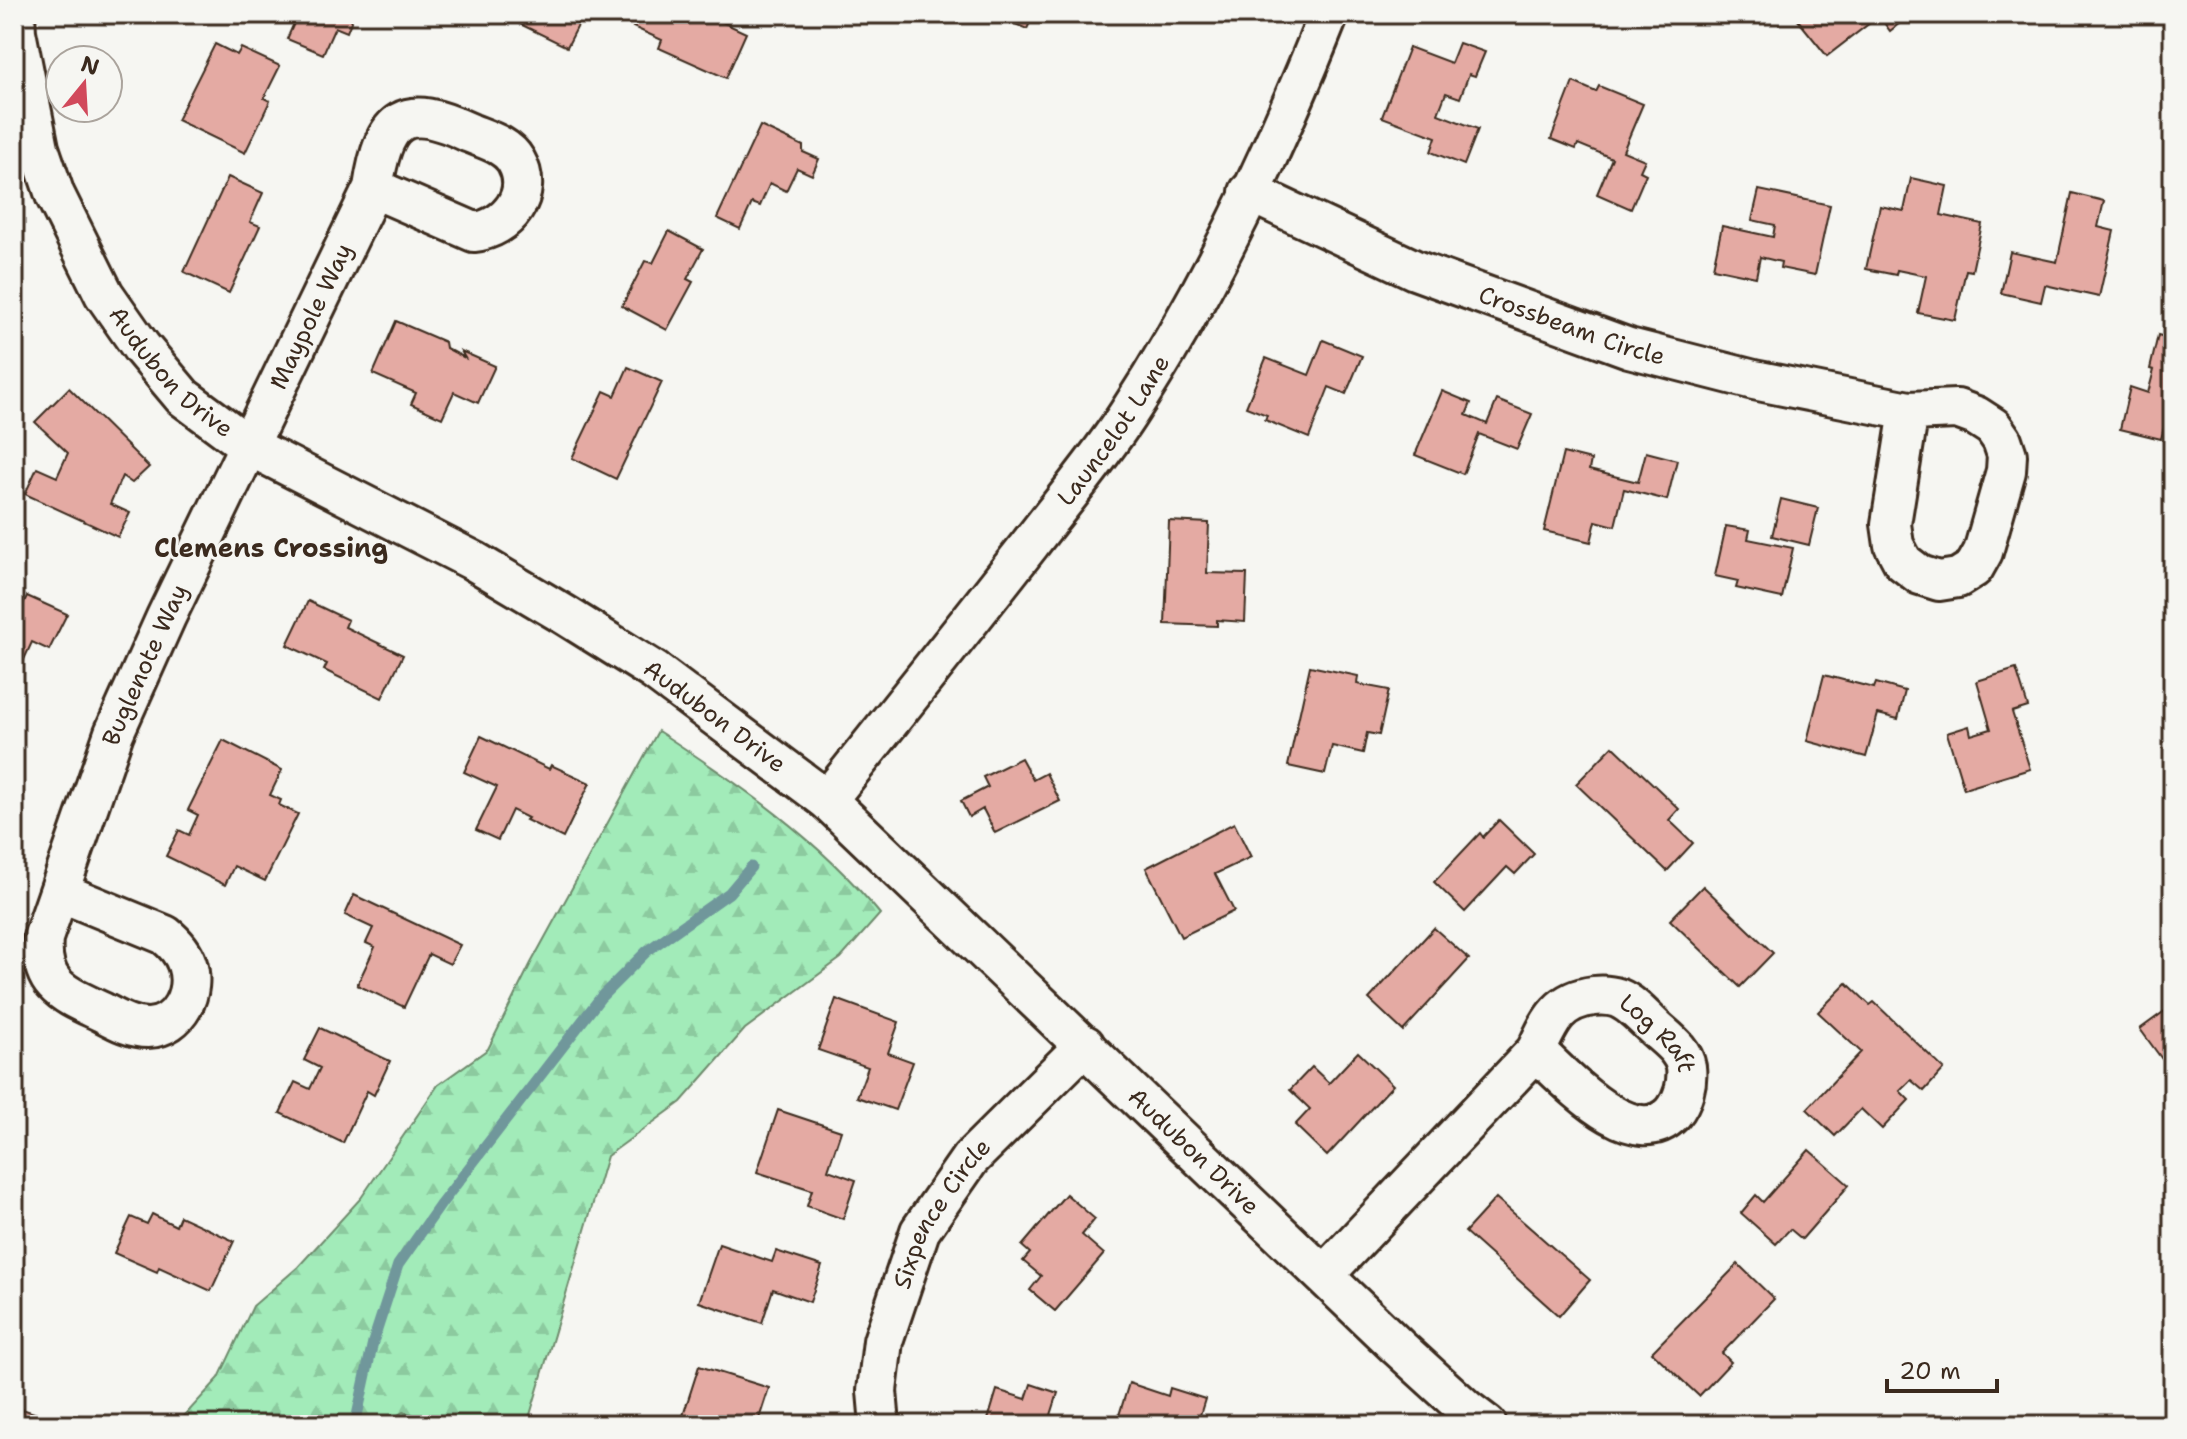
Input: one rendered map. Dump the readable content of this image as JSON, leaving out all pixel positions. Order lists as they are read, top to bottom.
{
  "streets": {
    "street": [
      "Maypole Way",
      "Crossbeam Circle",
      "Audubon Drive",
      "Launcelot Lane",
      "Buglenote Way",
      "Sixpence Circle"
    ]
  },
  "crossings": [
    ["Maypole Way", "Audubon Drive"],
    ["Maypole Way", "Buglenote Way"],
    ["Crossbeam Circle", "Launcelot Lane"],
    ["Audubon Drive", "Launcelot Lane"],
    ["Audubon Drive", "Buglenote Way"],
    ["Audubon Drive", "Sixpence Circle"]
  ],
  "districts": ["Clemens Crossing"],
  "scale_bar": "20 m",
  "north": "top"
}
